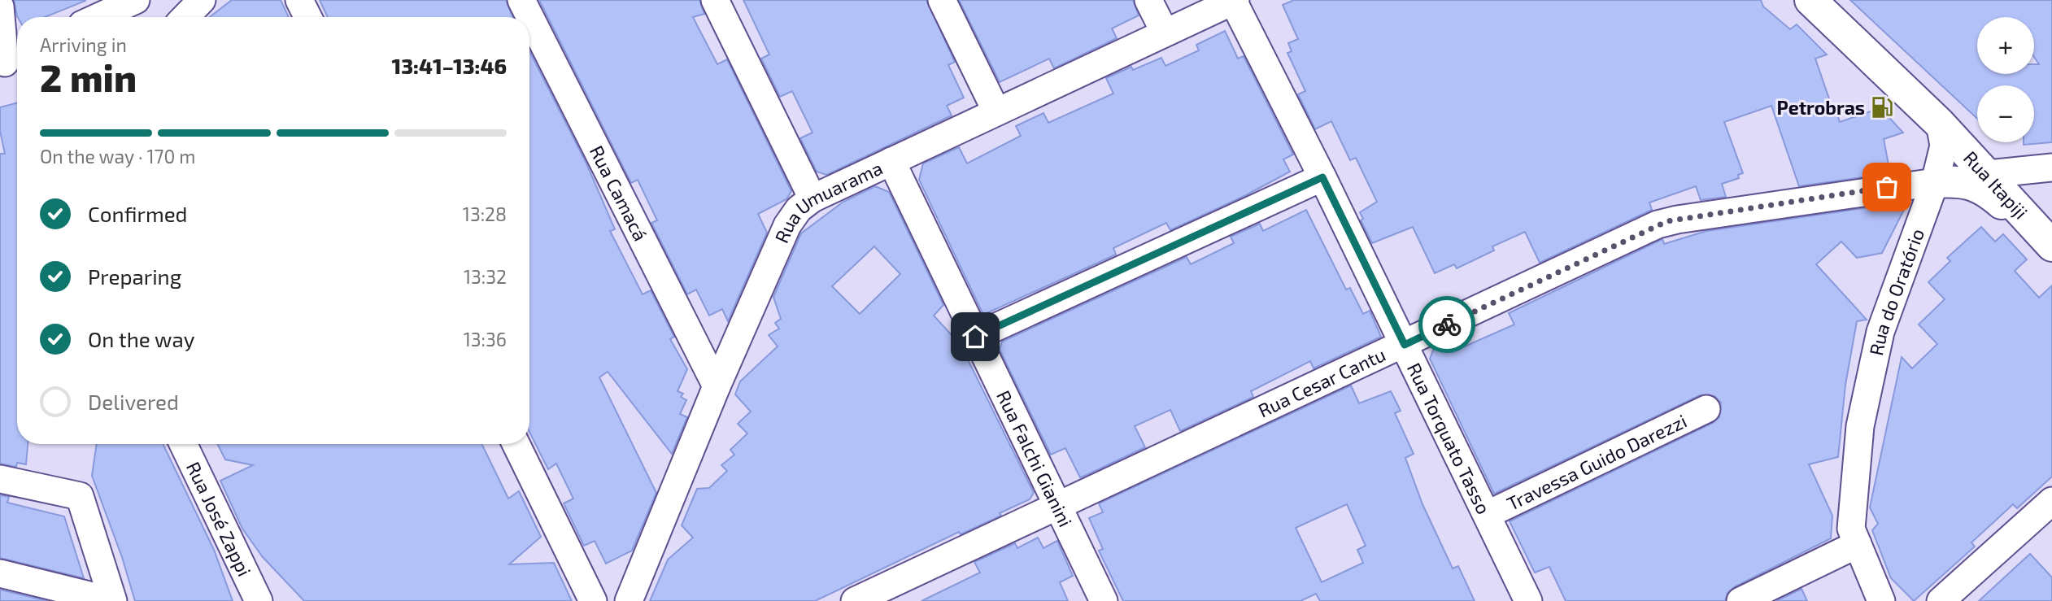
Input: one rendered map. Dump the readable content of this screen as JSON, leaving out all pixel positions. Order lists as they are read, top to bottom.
{
  "streets": {
    "street": [
      "Rua Itapiji",
      "Rua Camacá",
      "Rua Umuarama",
      "Rua do Oratório",
      "Rua Cesar Cantu",
      "Rua Torquato Tasso",
      "Rua Falchi Gianini",
      "Travessa Guido Darezzi",
      "Rua José Zappi"
    ]
  },
  "crossings": [
    ["Rua Itapiji", "Rua do Oratório"],
    ["Rua Camacá", "Rua Umuarama"],
    ["Rua Umuarama", "Rua Torquato Tasso"],
    ["Rua Umuarama", "Rua Falchi Gianini"],
    ["Rua do Oratório", "Rua Cesar Cantu"],
    ["Rua Cesar Cantu", "Rua Torquato Tasso"],
    ["Rua Cesar Cantu", "Rua Falchi Gianini"],
    ["Rua Torquato Tasso", "Travessa Guido Darezzi"]
  ],
  "places": {
    "fuel station": ["Petrobras"]
  },
  "page": {
    "map_buttons": ["+", "−"],
    "heading": ["2 min", "Arriving in", "13:41–13:46"],
    "bar": "On the way · 170 m",
    "list": [
      ["Confirmed", "13:28"],
      ["Preparing", "13:32"],
      ["On the way", "13:36"],
      "Delivered"
    ]
  }
}
